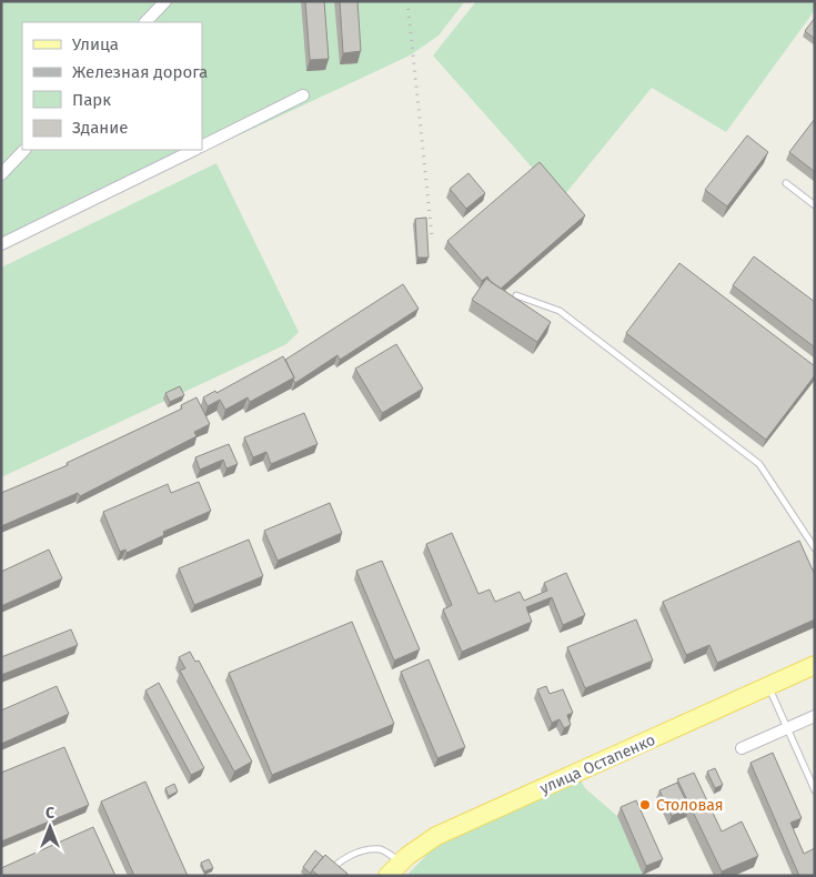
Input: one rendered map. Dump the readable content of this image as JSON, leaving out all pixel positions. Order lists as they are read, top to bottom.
{
  "streets": {
    "main road": ["улица Остапенко"]
  },
  "places": ["Столовая"],
  "legend": [
    "Улица",
    "Железная дорога",
    "Парк",
    "Здание"
  ],
  "north": "top"
}
